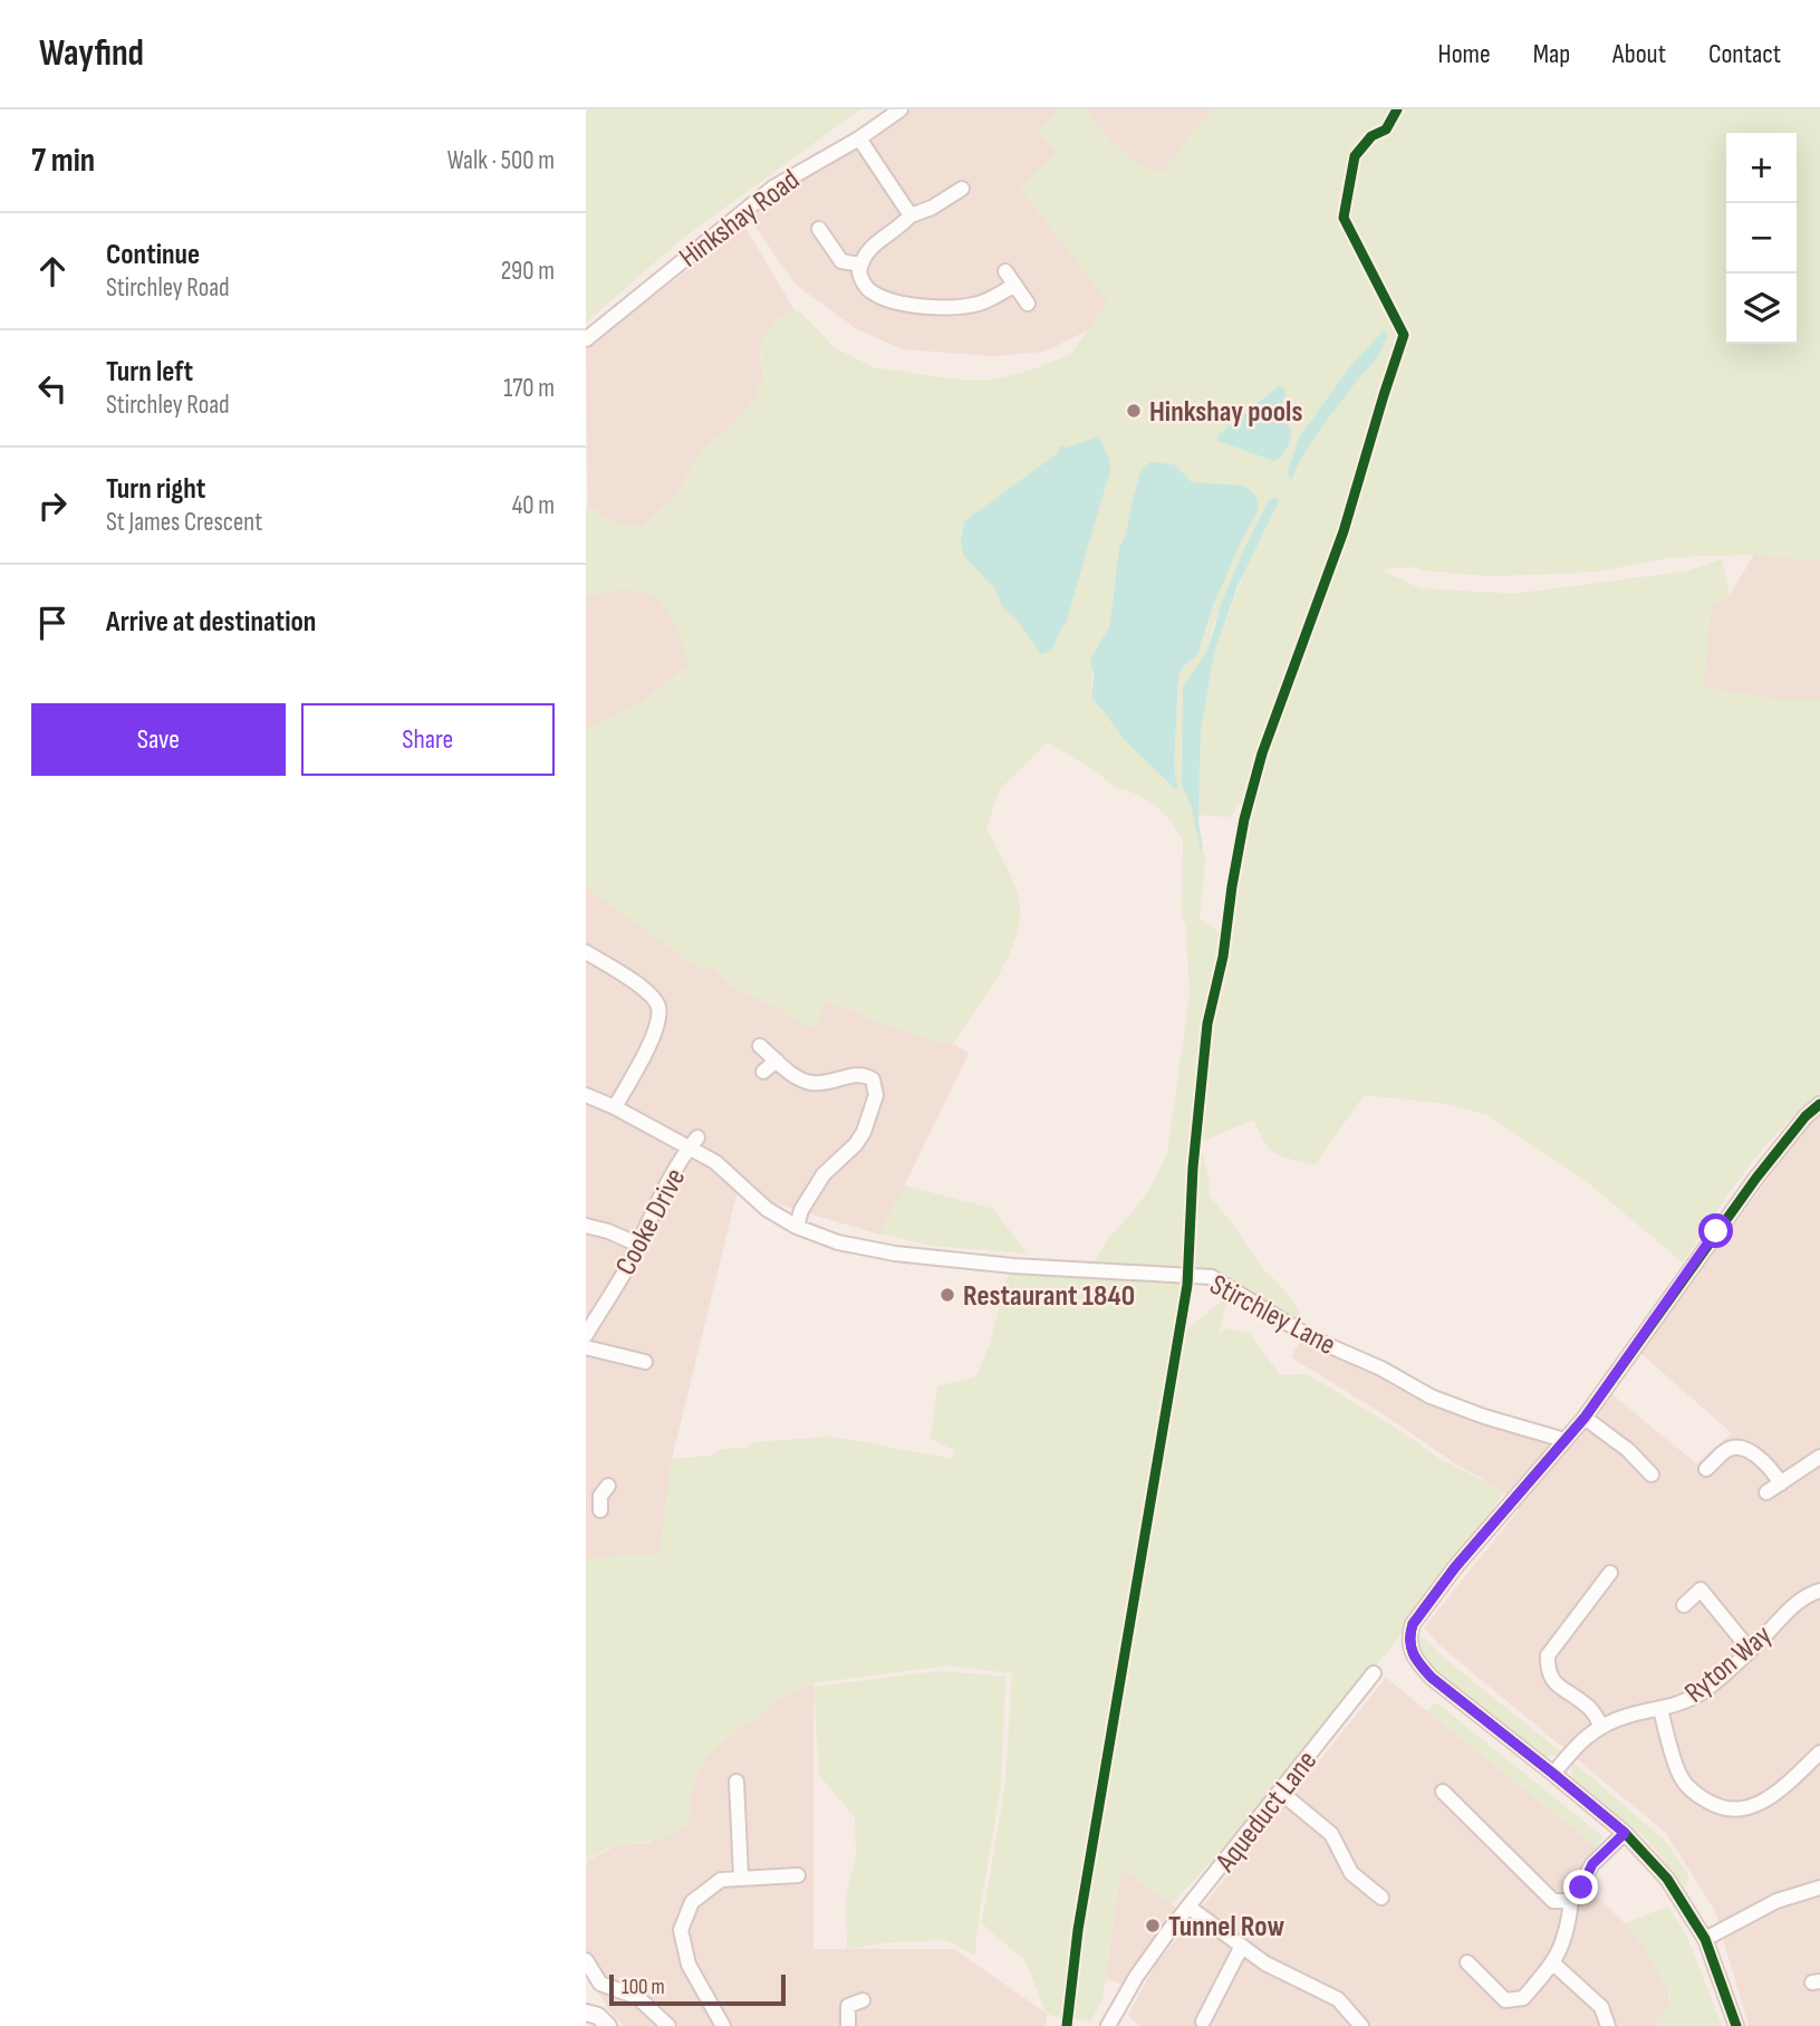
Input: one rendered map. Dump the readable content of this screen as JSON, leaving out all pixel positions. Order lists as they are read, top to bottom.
{
  "streets": {
    "street": [
      "Hinkshay Road",
      "Cooke Drive",
      "Stirchley Lane",
      "Ryton Way",
      "Aqueduct Lane"
    ]
  },
  "crossings": [
    ["Cooke Drive", "Stirchley Lane"]
  ],
  "places": ["Hinkshay pools", "Restaurant 1840", "Tunnel Row"],
  "scale_bar": "100 m",
  "page": {
    "header": "Wayfind",
    "nav": [
      "Home",
      "Map",
      "About",
      "Contact"
    ],
    "heading": ["7 min", "Walk · 500 m"],
    "map_buttons": ["+", "−"],
    "list": [
      ["Continue", "Stirchley Road", "290 m"],
      ["Turn left", "Stirchley Road", "170 m"],
      ["Turn right", "St James Crescent", "40 m"],
      "Arrive at destination"
    ],
    "buttons": ["Save", "Share"],
    "scale": "100 m"
  }
}
